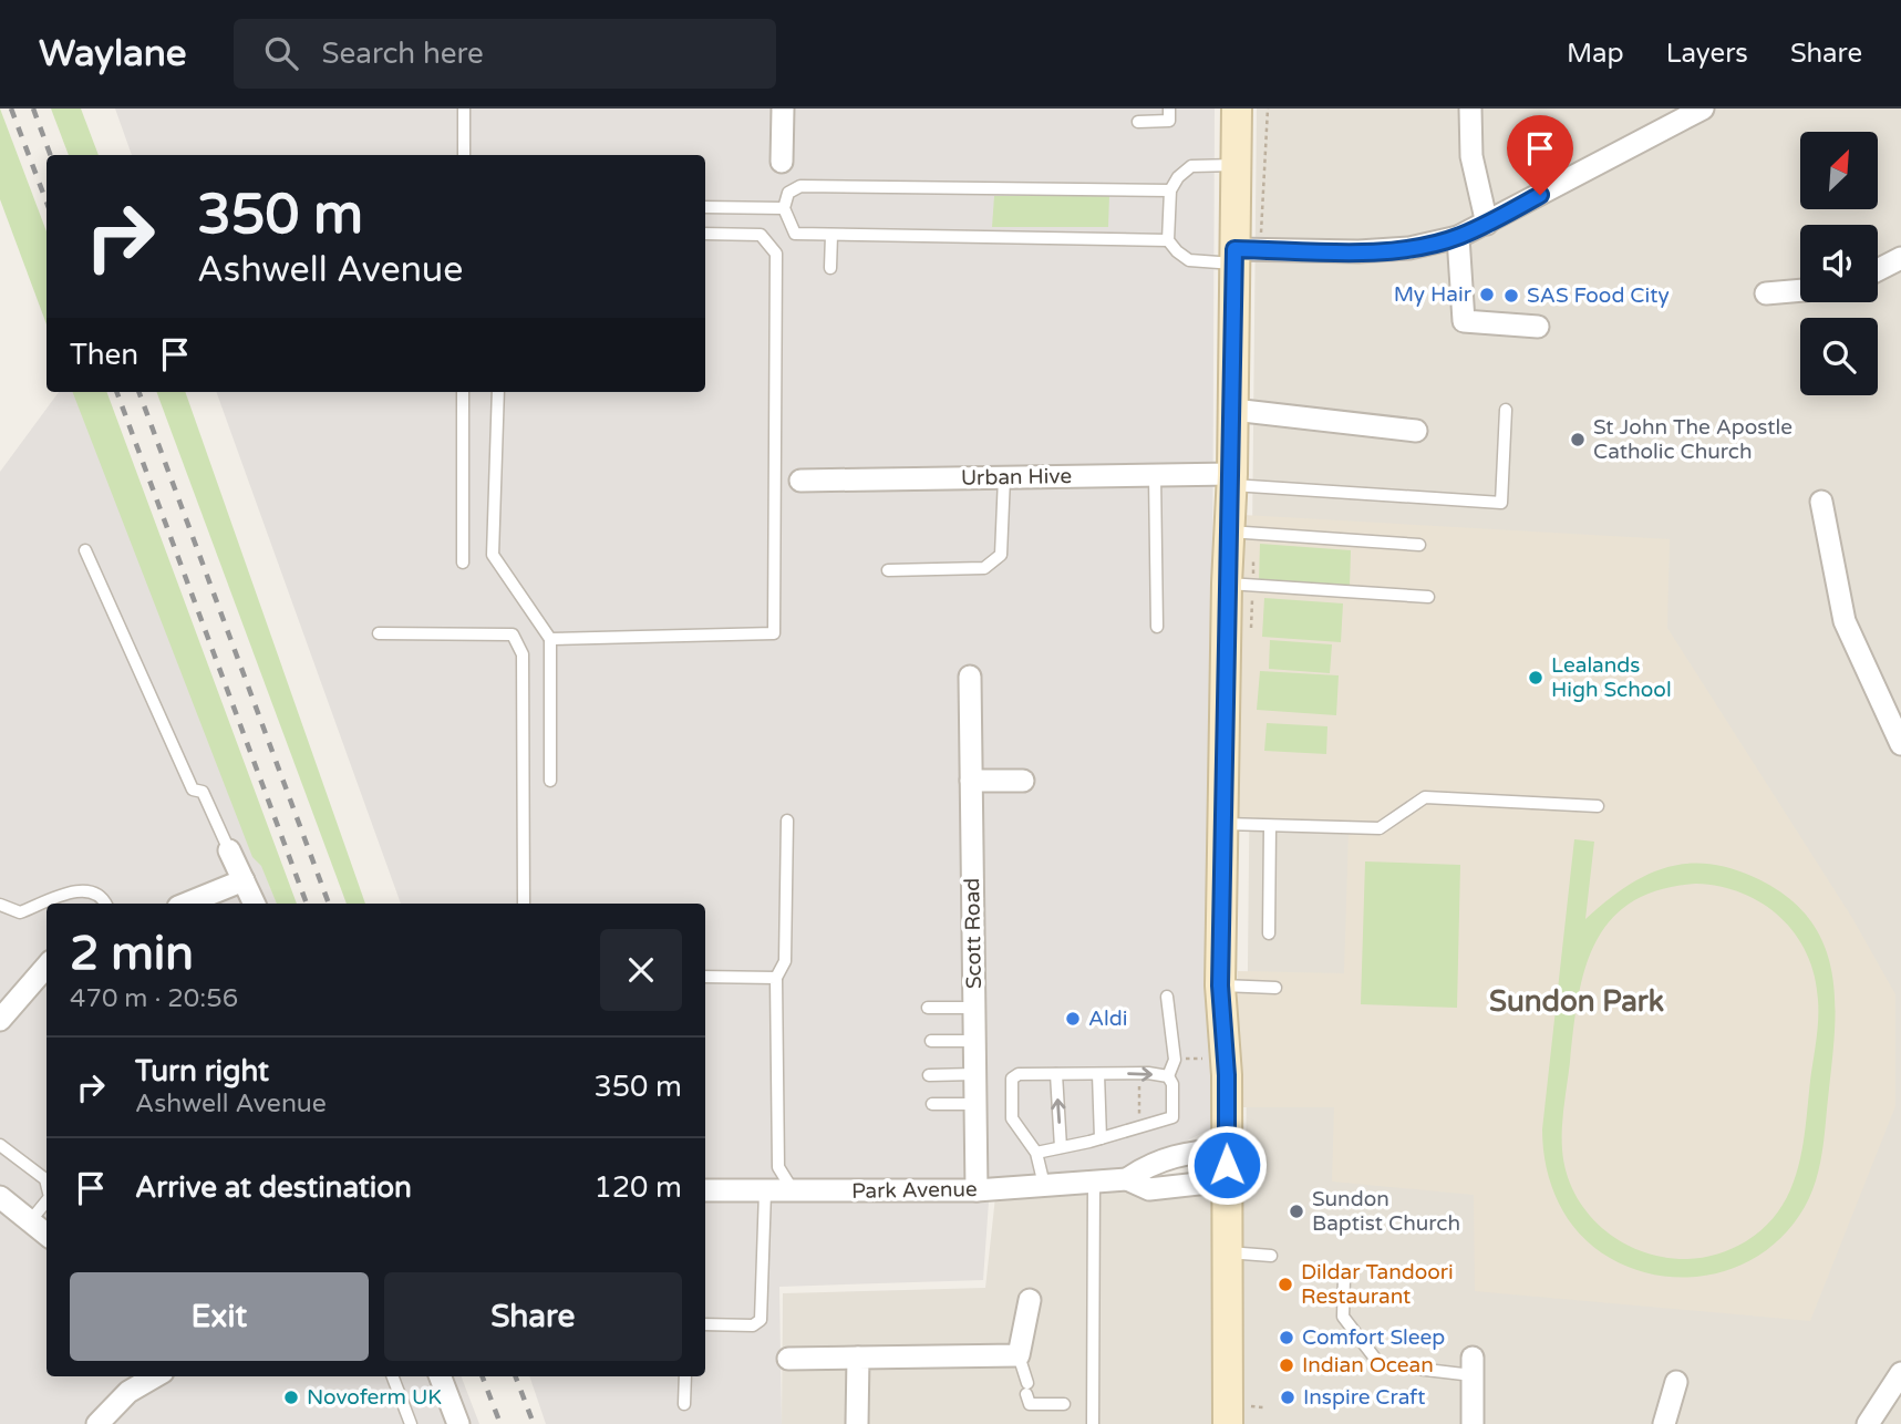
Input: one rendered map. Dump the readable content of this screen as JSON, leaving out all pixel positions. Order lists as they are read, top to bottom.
{
  "streets": {
    "street": ["Urban Hive", "Scott Road", "Park Avenue"]
  },
  "crossings": [
    ["Scott Road", "Park Avenue"]
  ],
  "districts": ["Sundon Park"],
  "places": [
    "My Hair",
    "SAS Food City",
    "St John The Apostle Catholic Church",
    "Lealands High School",
    "Aldi",
    "Sundon Baptist Church",
    "Dildar Tandoori Restaurant",
    "Comfort Sleep",
    "Indian Ocean",
    "Novoferm UK",
    "Inspire Craft"
  ],
  "north": "top right",
  "page": {
    "header": "Waylane",
    "search": "Search here",
    "nav": ["Map", "Layers", "Share"],
    "turn": ["350 m", "Ashwell Avenue"],
    "then": "Then",
    "heading": ["2 min", "470 m · 20:56"],
    "list": [
      {
        "name": "Turn right",
        "note": "Ashwell Avenue",
        "value": "350 m"
      },
      {
        "name": "Arrive at destination",
        "value": "120 m"
      }
    ],
    "buttons": ["Exit", "Share"]
  }
}
